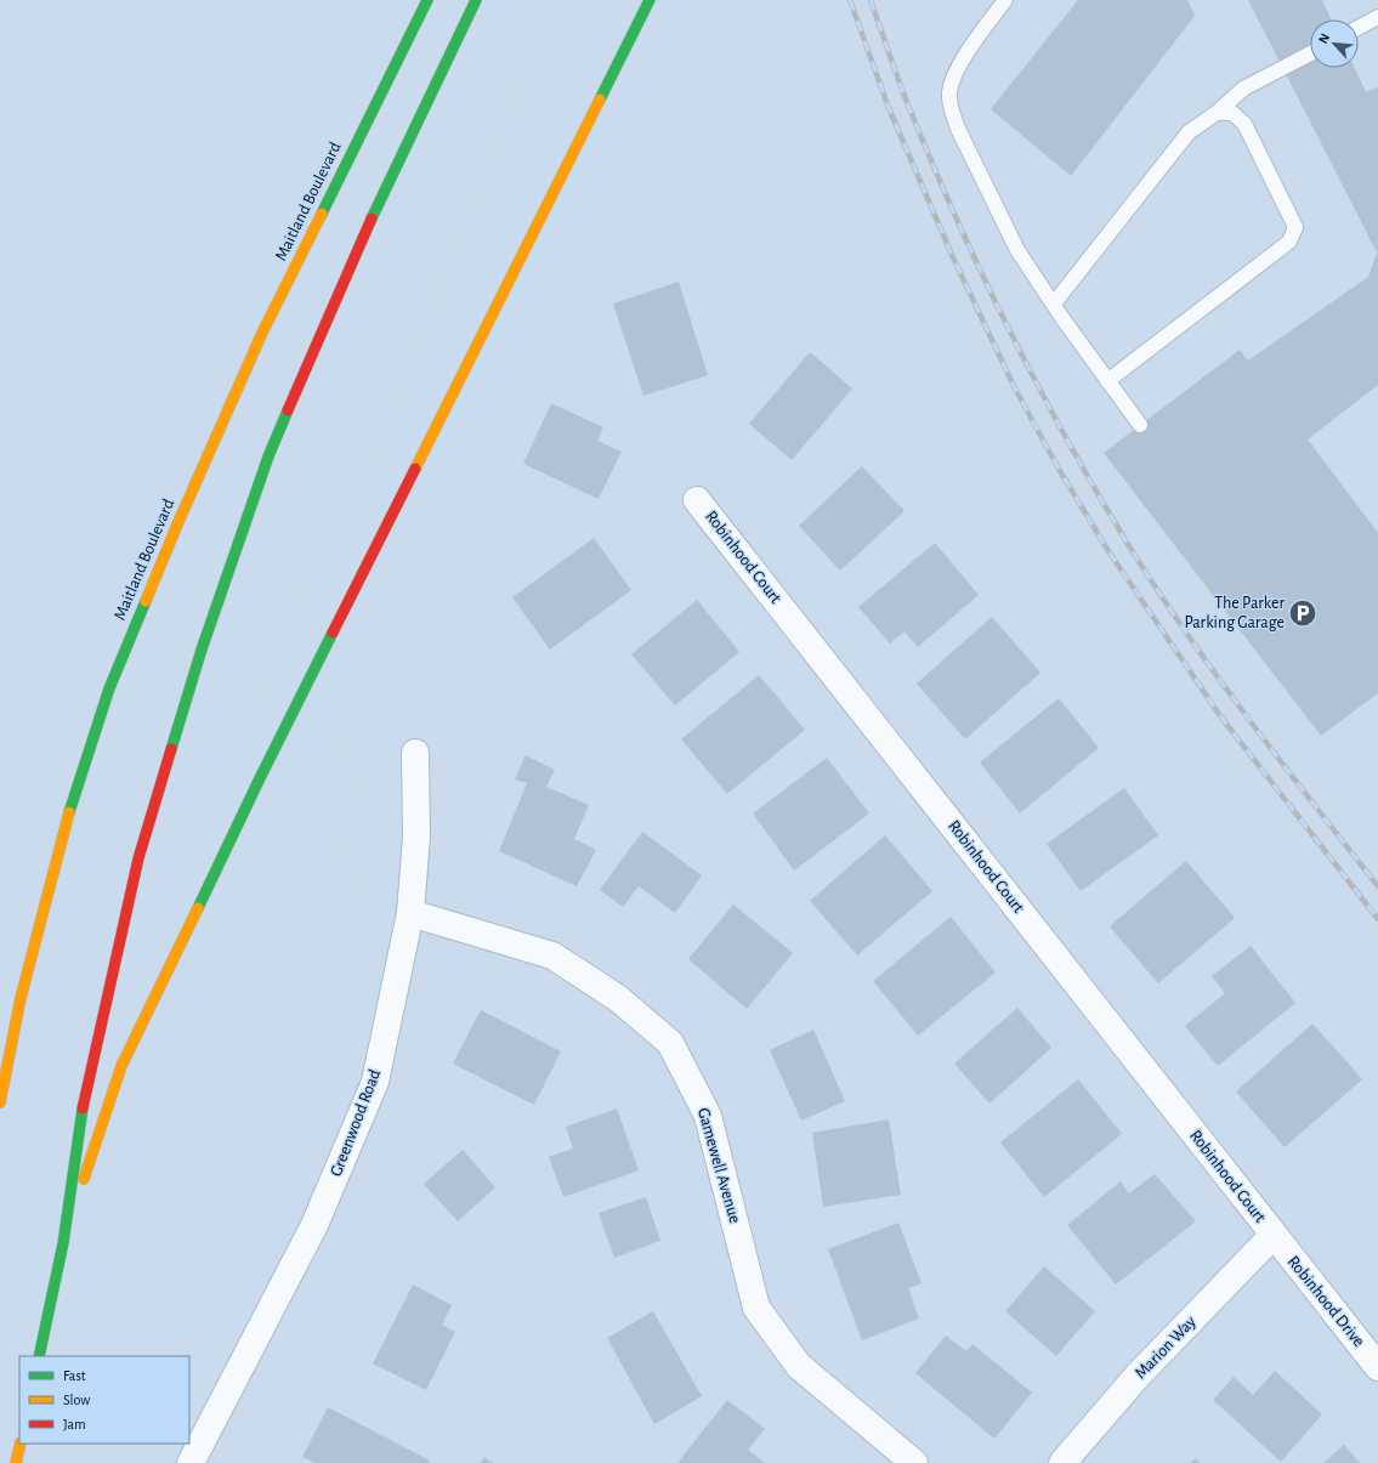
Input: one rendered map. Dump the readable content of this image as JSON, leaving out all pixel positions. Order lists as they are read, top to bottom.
{
  "streets": {
    "main road": ["Maitland Boulevard"],
    "street": [
      "Robinhood Court",
      "Greenwood Road",
      "Gamewell Avenue",
      "Robinhood Drive",
      "Marion Way"
    ]
  },
  "crossings": [
    ["Robinhood Court", "Robinhood Drive"],
    ["Robinhood Court", "Marion Way"],
    ["Greenwood Road", "Gamewell Avenue"],
    ["Robinhood Drive", "Marion Way"]
  ],
  "places": {
    "parking": ["The Parker Parking Garage"]
  },
  "legend": ["Fast", "Slow", "Jam"],
  "north": "top left"
}
